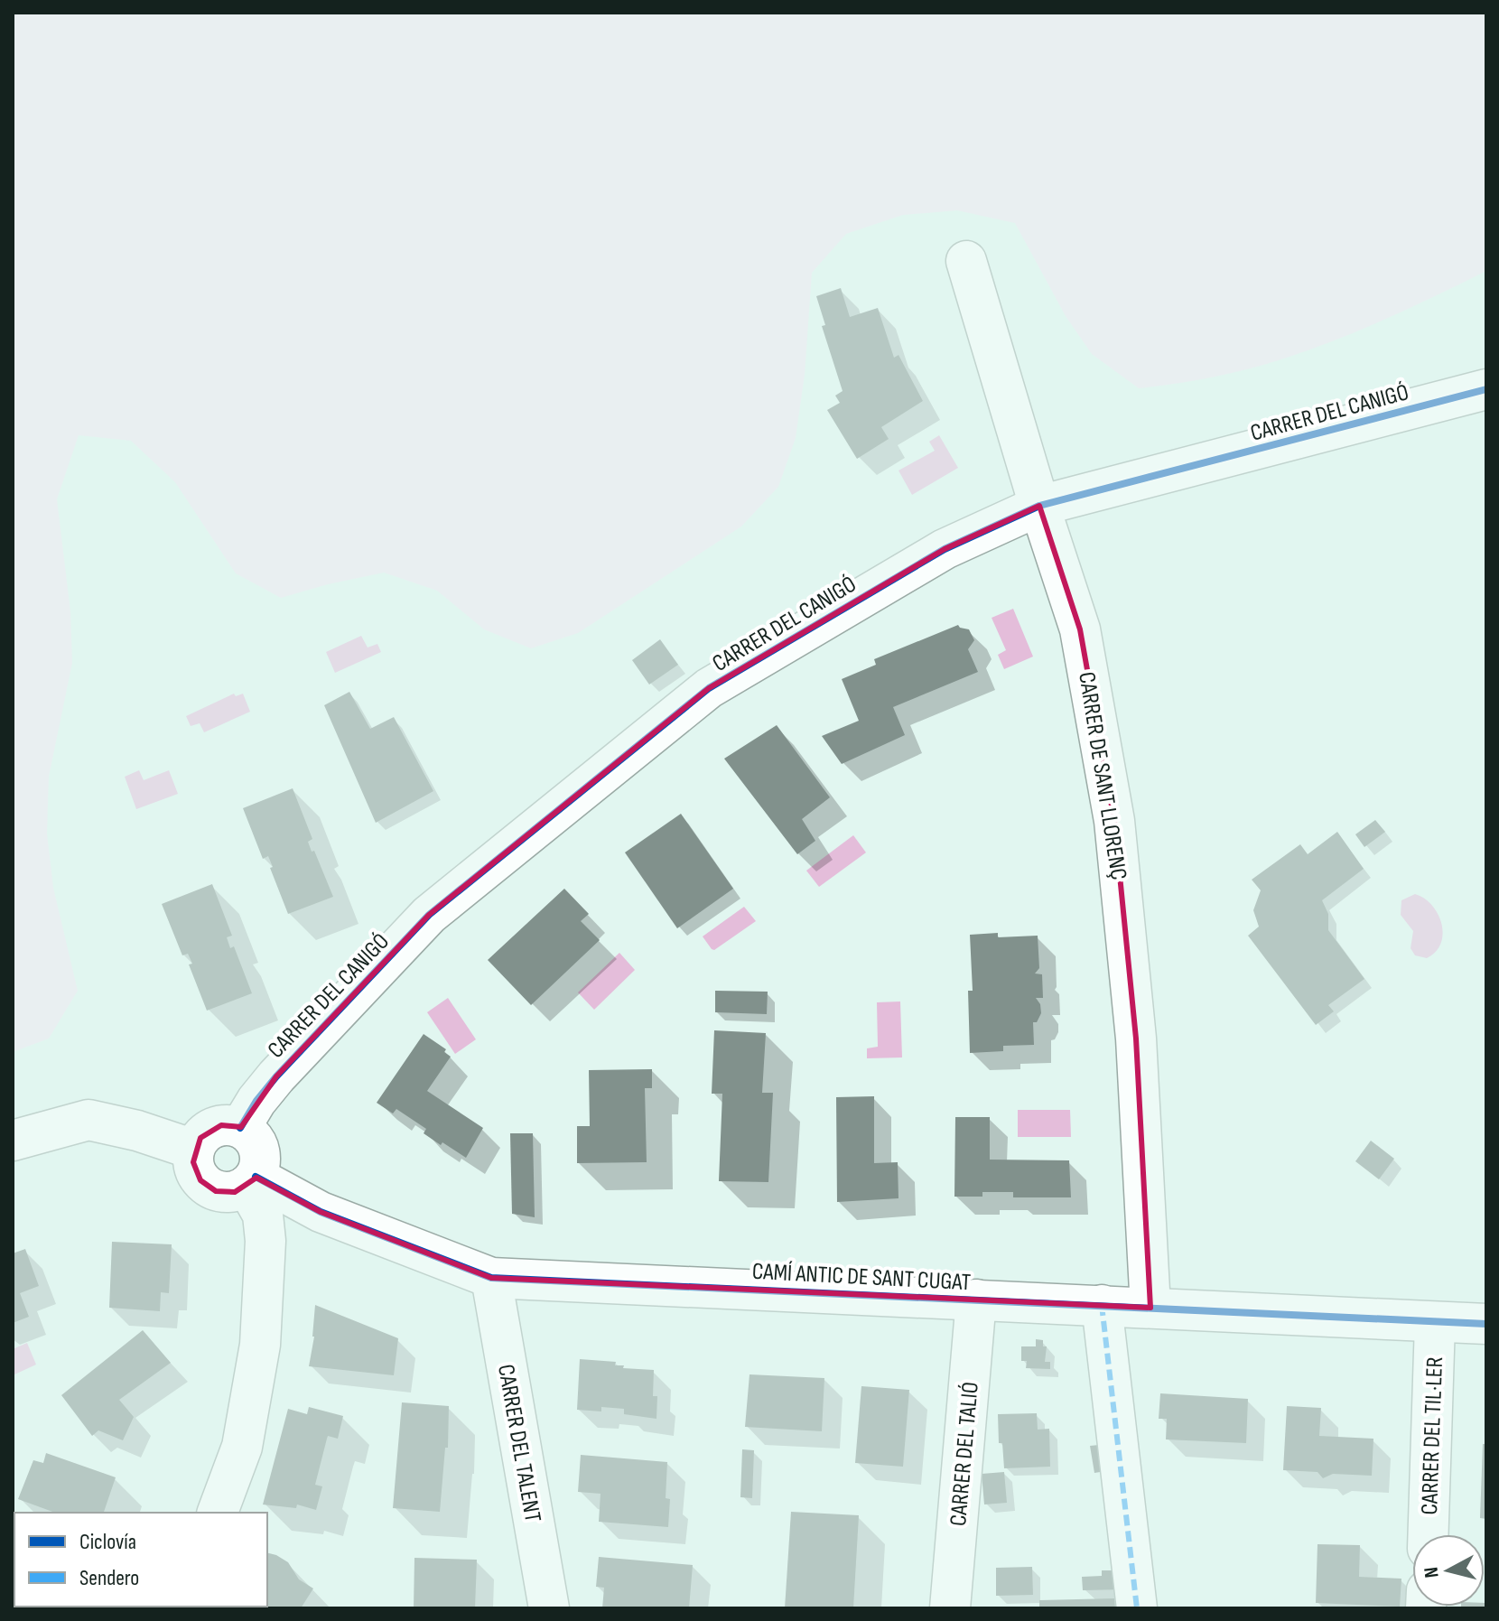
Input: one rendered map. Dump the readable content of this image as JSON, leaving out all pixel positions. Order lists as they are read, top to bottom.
{
  "streets": {
    "street": [
      "CARRER DEL CANIGÓ",
      "CARRER DE SANT LLORENÇ",
      "CAMÍ ANTIC DE SANT CUGAT",
      "CARRER DEL TIL·LER",
      "CARRER DEL TALENT",
      "CARRER DEL TALIÓ"
    ]
  },
  "crossings": [
    ["CARRER DEL CANIGÓ", "CARRER DE SANT LLORENÇ"],
    ["CARRER DEL CANIGÓ", "CAMÍ ANTIC DE SANT CUGAT"],
    ["CARRER DE SANT LLORENÇ", "CAMÍ ANTIC DE SANT CUGAT"],
    ["CAMÍ ANTIC DE SANT CUGAT", "CARRER DEL TIL·LER"],
    ["CAMÍ ANTIC DE SANT CUGAT", "CARRER DEL TALENT"],
    ["CAMÍ ANTIC DE SANT CUGAT", "CARRER DEL TALIÓ"]
  ],
  "legend": ["Ciclovía", "Sendero"],
  "north": "left"
}
